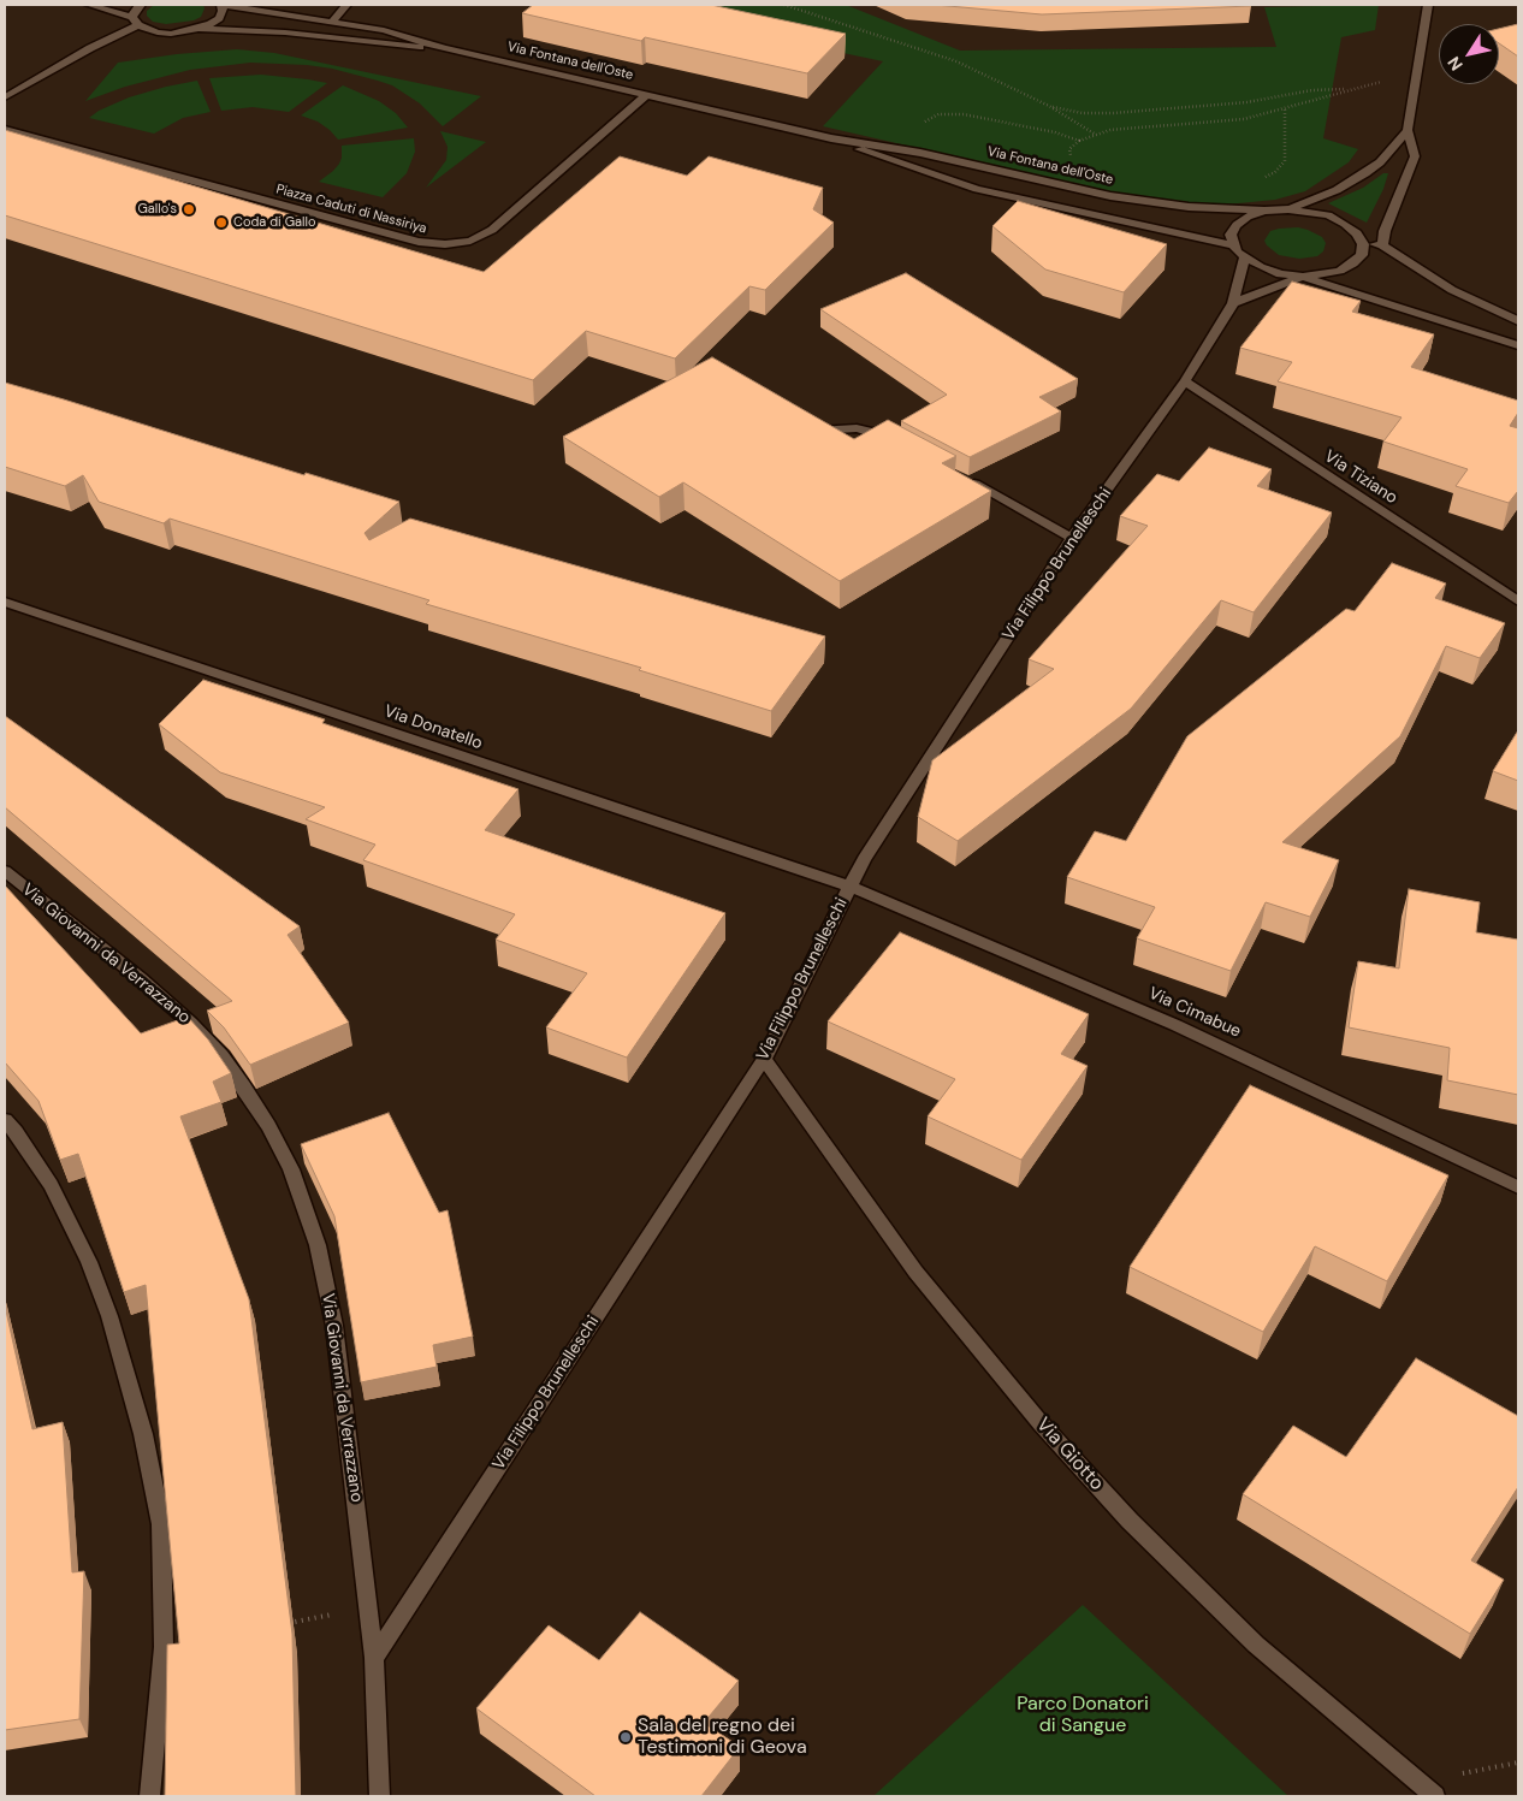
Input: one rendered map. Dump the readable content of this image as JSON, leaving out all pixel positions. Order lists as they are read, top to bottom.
{
  "streets": {
    "street": [
      "Via Fontana dell'Oste",
      "Piazza Caduti di Nassiriya",
      "Via Tiziano",
      "Via Filippo Brunelleschi",
      "Via Donatello",
      "Via Giovanni da Verrazzano",
      "Via Cimabue",
      "Via Giotto"
    ]
  },
  "crossings": [
    ["Via Fontana dell'Oste", "Piazza Caduti di Nassiriya"],
    ["Via Tiziano", "Via Filippo Brunelleschi"],
    ["Via Filippo Brunelleschi", "Via Donatello"],
    ["Via Filippo Brunelleschi", "Via Giovanni da Verrazzano"],
    ["Via Filippo Brunelleschi", "Via Cimabue"],
    ["Via Filippo Brunelleschi", "Via Giotto"],
    ["Via Donatello", "Via Cimabue"]
  ],
  "parks": ["Parco Donatori di Sangue"],
  "places": ["Gallo's", "Coda di Gallo", "Sala del regno dei Testimoni di Geova"],
  "north": "bottom left"
}
